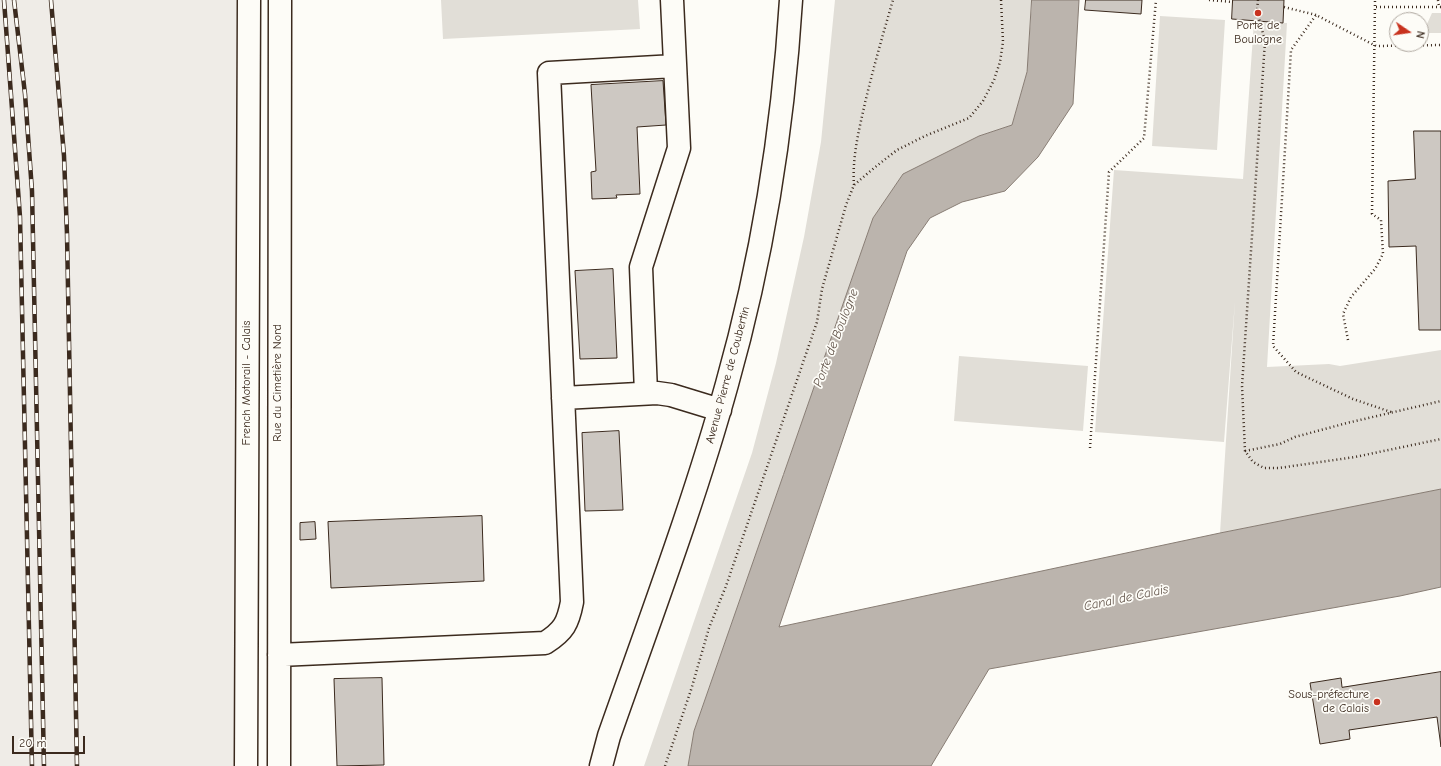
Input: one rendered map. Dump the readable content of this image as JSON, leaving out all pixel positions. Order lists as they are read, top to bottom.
{
  "streets": {
    "street": ["Avenue Pierre de Coubertin", "French Motorail - Calais", "Rue du Cimetière Nord"]
  },
  "water": ["Porte de Boulogne", "Canal de Calais"],
  "places": ["Porte de Boulogne", "Sous-préfecture de Calais"],
  "scale_bar": "20 m",
  "north": "right"
}
